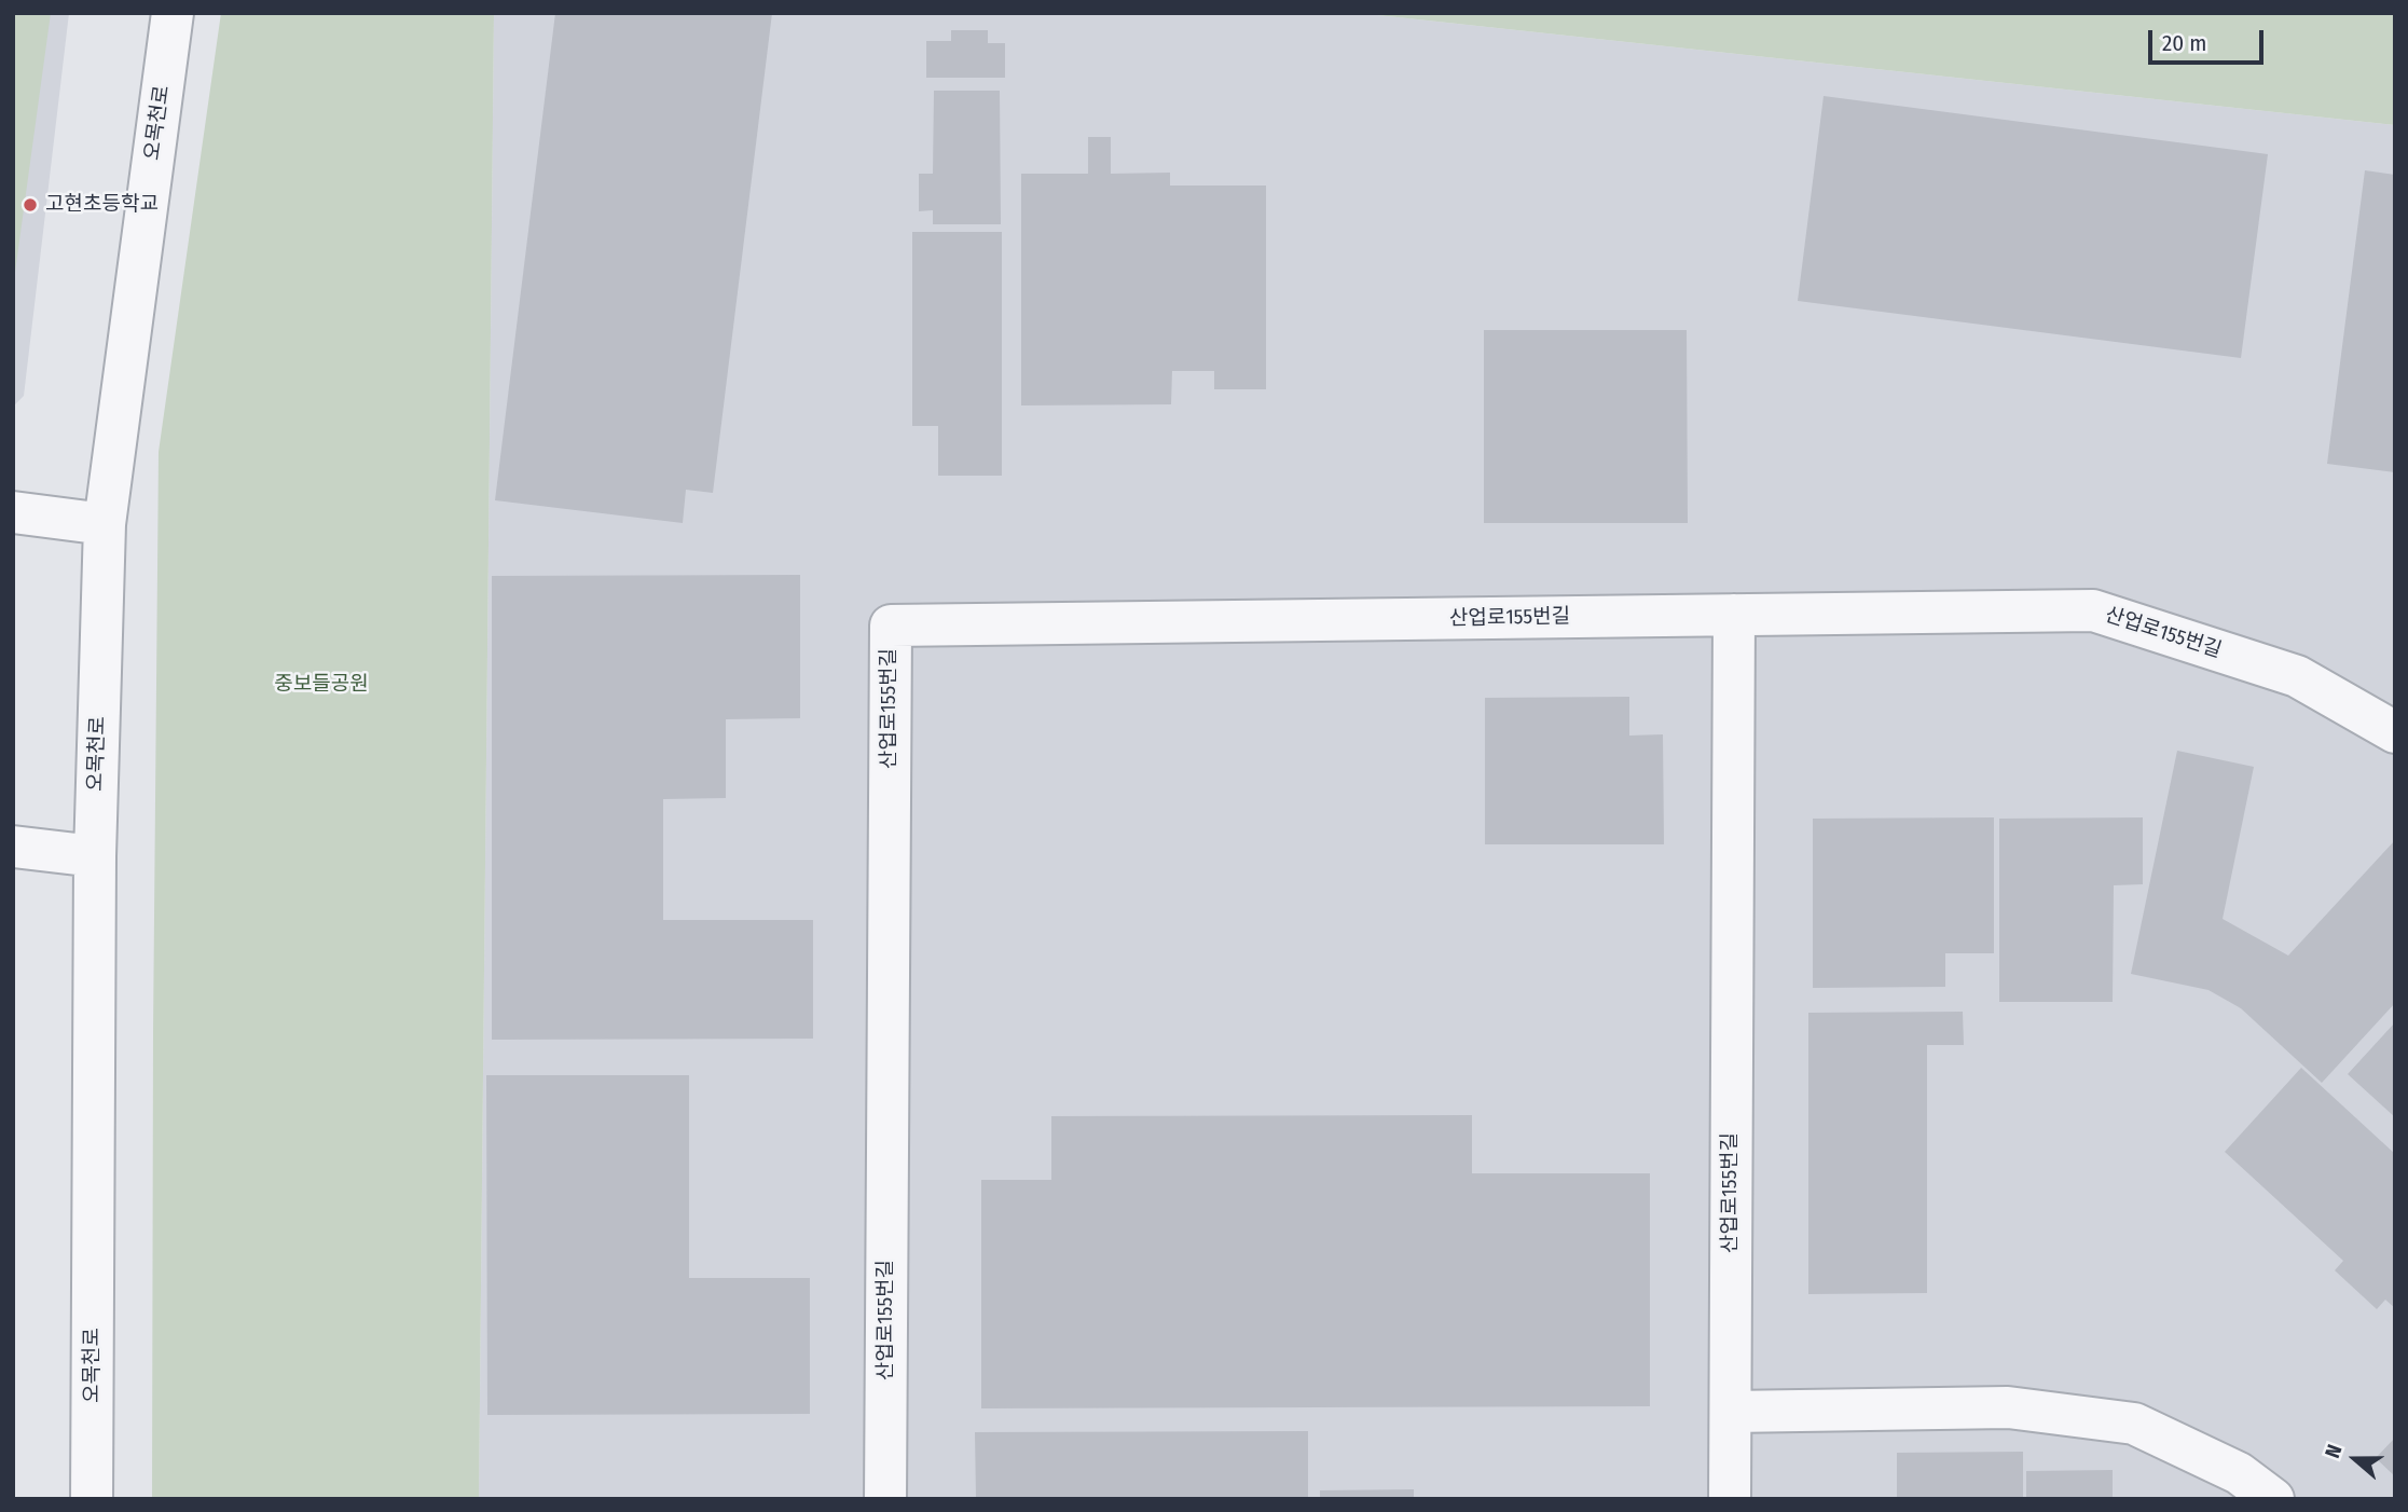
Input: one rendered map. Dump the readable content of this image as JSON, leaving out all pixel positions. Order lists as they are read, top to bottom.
{
  "streets": {
    "street": ["오목천로", "산업로155번길"]
  },
  "parks": ["중보들공원"],
  "places": ["고현초등학교"],
  "scale_bar": "20 m",
  "north": "left"
}
